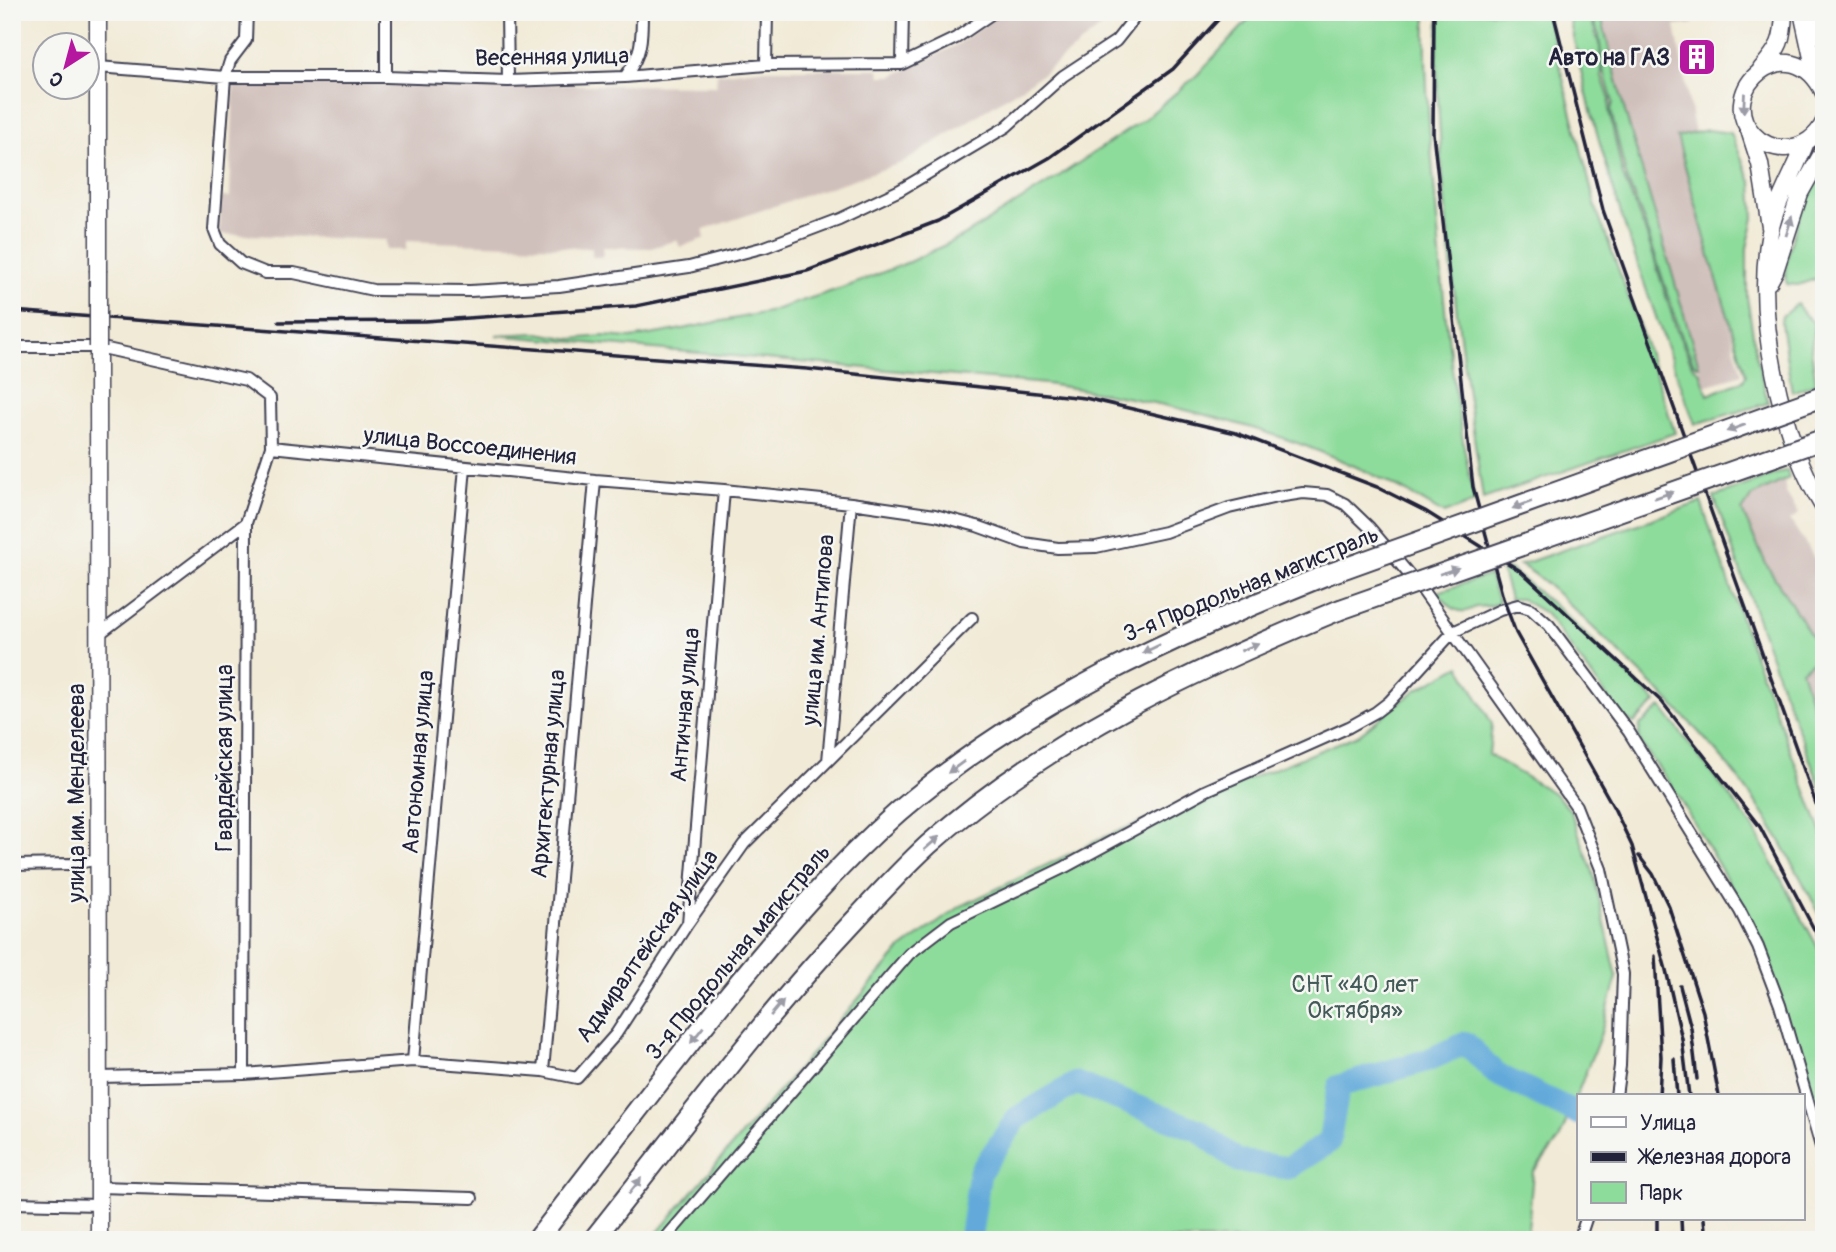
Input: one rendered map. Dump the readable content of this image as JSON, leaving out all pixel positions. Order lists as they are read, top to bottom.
{
  "streets": {
    "highway": ["3-я Продольная магистраль"],
    "main road": ["улица им. Менделеева"],
    "street": [
      "Весенняя улица",
      "улица Воссоединения",
      "улица им. Антипова",
      "Античная улица",
      "Гвардейская улица",
      "Автономная улица",
      "Архитектурная улица",
      "Адмиралтейская улица"
    ]
  },
  "crossings": [
    ["улица Воссоединения", "улица им. Антипова"],
    ["улица Воссоединения", "Античная улица"],
    ["улица Воссоединения", "Гвардейская улица"],
    ["улица Воссоединения", "Автономная улица"],
    ["улица Воссоединения", "Архитектурная улица"],
    ["улица им. Антипова", "Адмиралтейская улица"],
    ["Античная улица", "Адмиралтейская улица"],
    ["Гвардейская улица", "Адмиралтейская улица"],
    ["Автономная улица", "Адмиралтейская улица"],
    ["Архитектурная улица", "Адмиралтейская улица"],
    ["улица им. Менделеева", "Адмиралтейская улица"]
  ],
  "parks": ["СНТ «40 лет Октября»"],
  "places": {
    "building": ["Авто на ГАЗ"]
  },
  "legend": ["Улица", "Железная дорога", "Парк"],
  "north": "bottom left"
}
